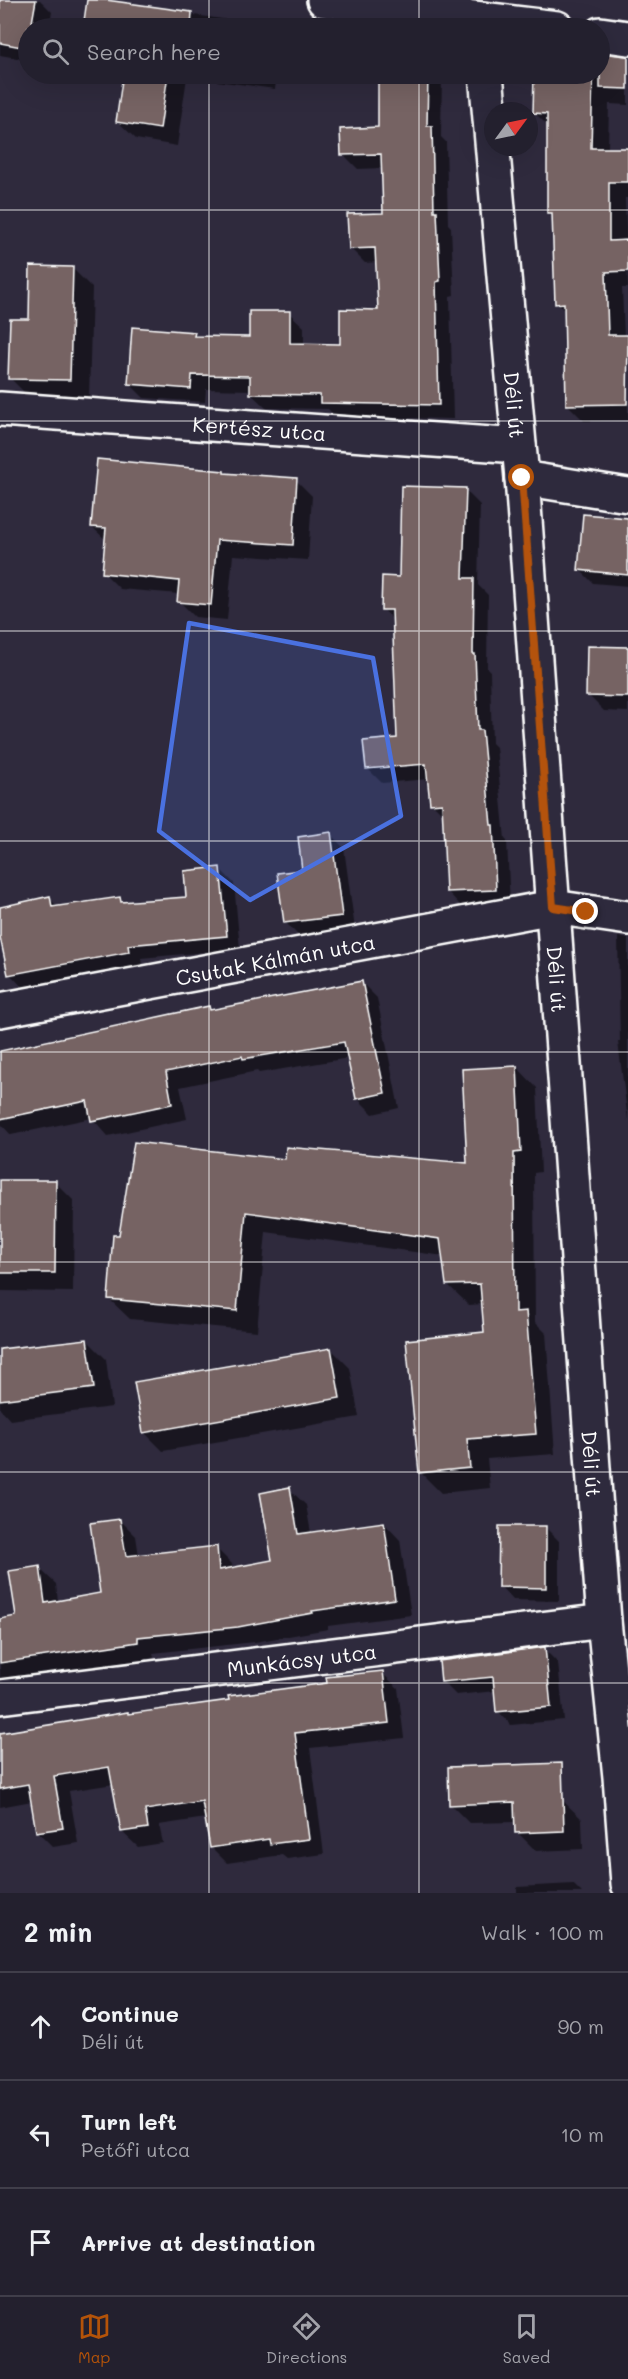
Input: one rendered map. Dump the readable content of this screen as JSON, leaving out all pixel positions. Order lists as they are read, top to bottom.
{
  "streets": {
    "street": [
      "Déli út",
      "Kertész utca",
      "Csutak Kálmán utca",
      "Munkácsy utca"
    ]
  },
  "crossings": [
    ["Déli út", "Kertész utca"],
    ["Déli út", "Csutak Kálmán utca"],
    ["Déli út", "Munkácsy utca"]
  ],
  "north": "top right",
  "page": {
    "search": "Search here",
    "heading": ["2 min", "Walk · 100 m"],
    "list": [
      ["Continue", "Déli út", "90 m"],
      ["Turn left", "Petőfi utca", "10 m"],
      "Arrive at destination"
    ],
    "nav": ["Map", "Directions", "Saved"]
  }
}
